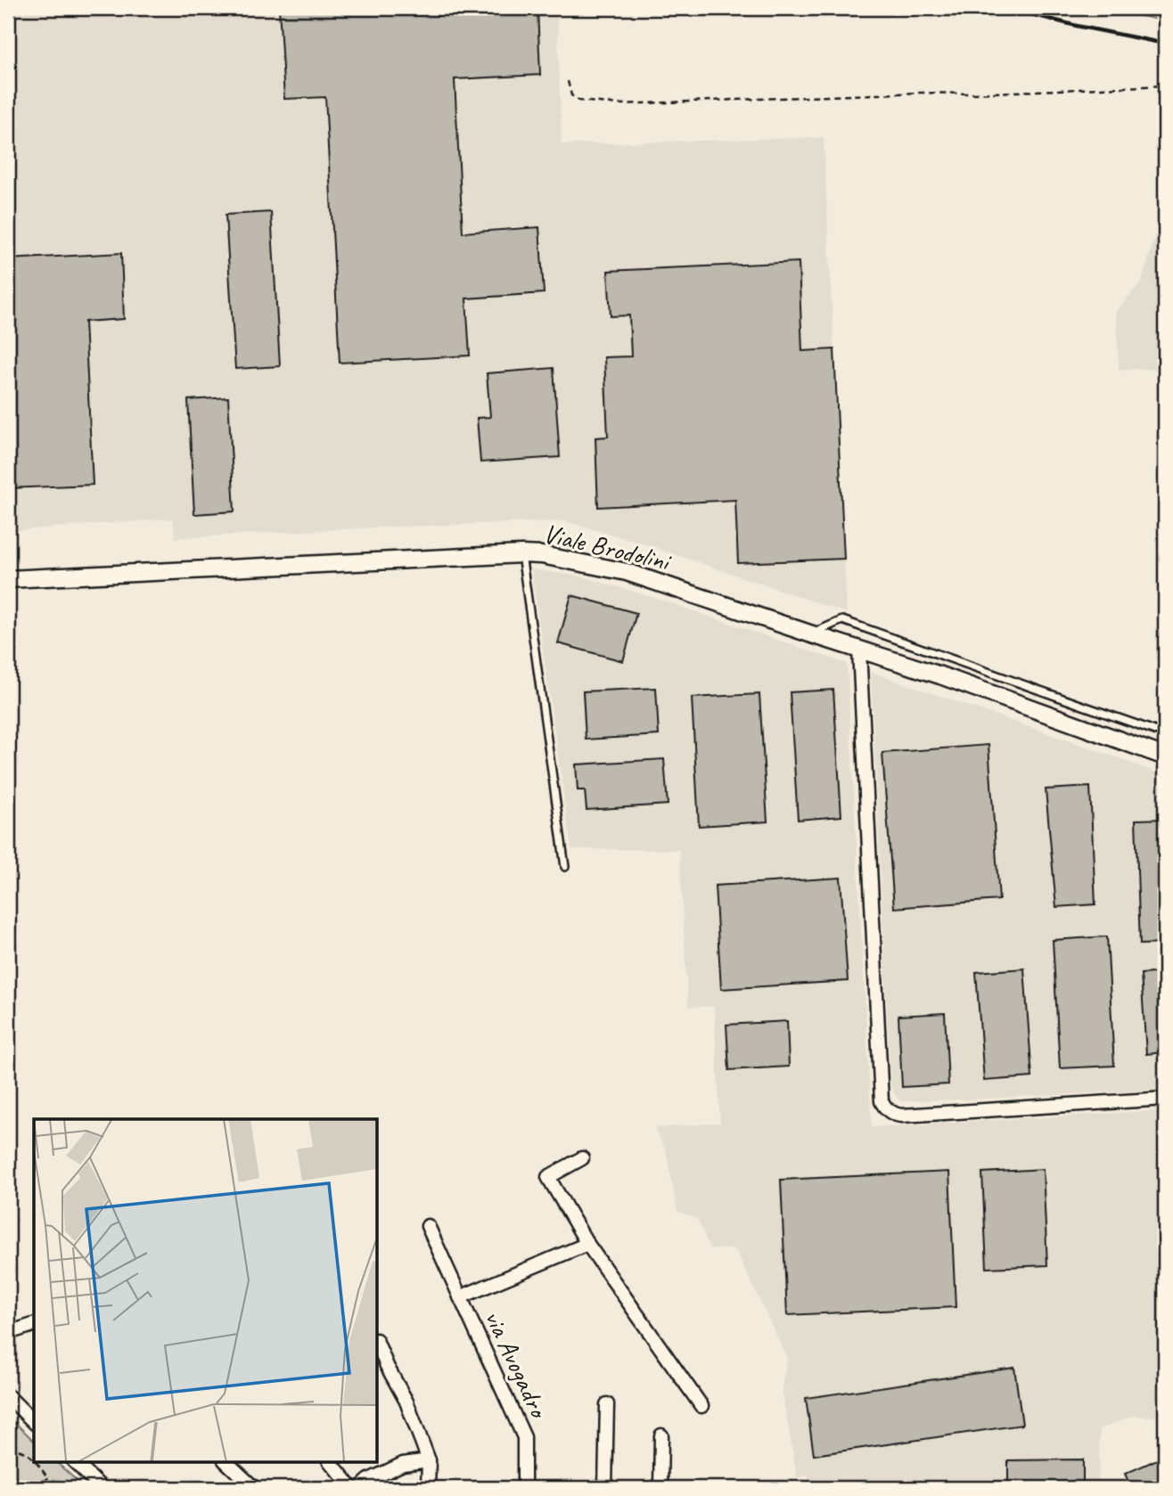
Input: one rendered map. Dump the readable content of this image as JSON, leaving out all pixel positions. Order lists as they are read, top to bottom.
{
  "streets": {
    "street": ["Viale Brodolini", "via Avogadro"]
  }
}
